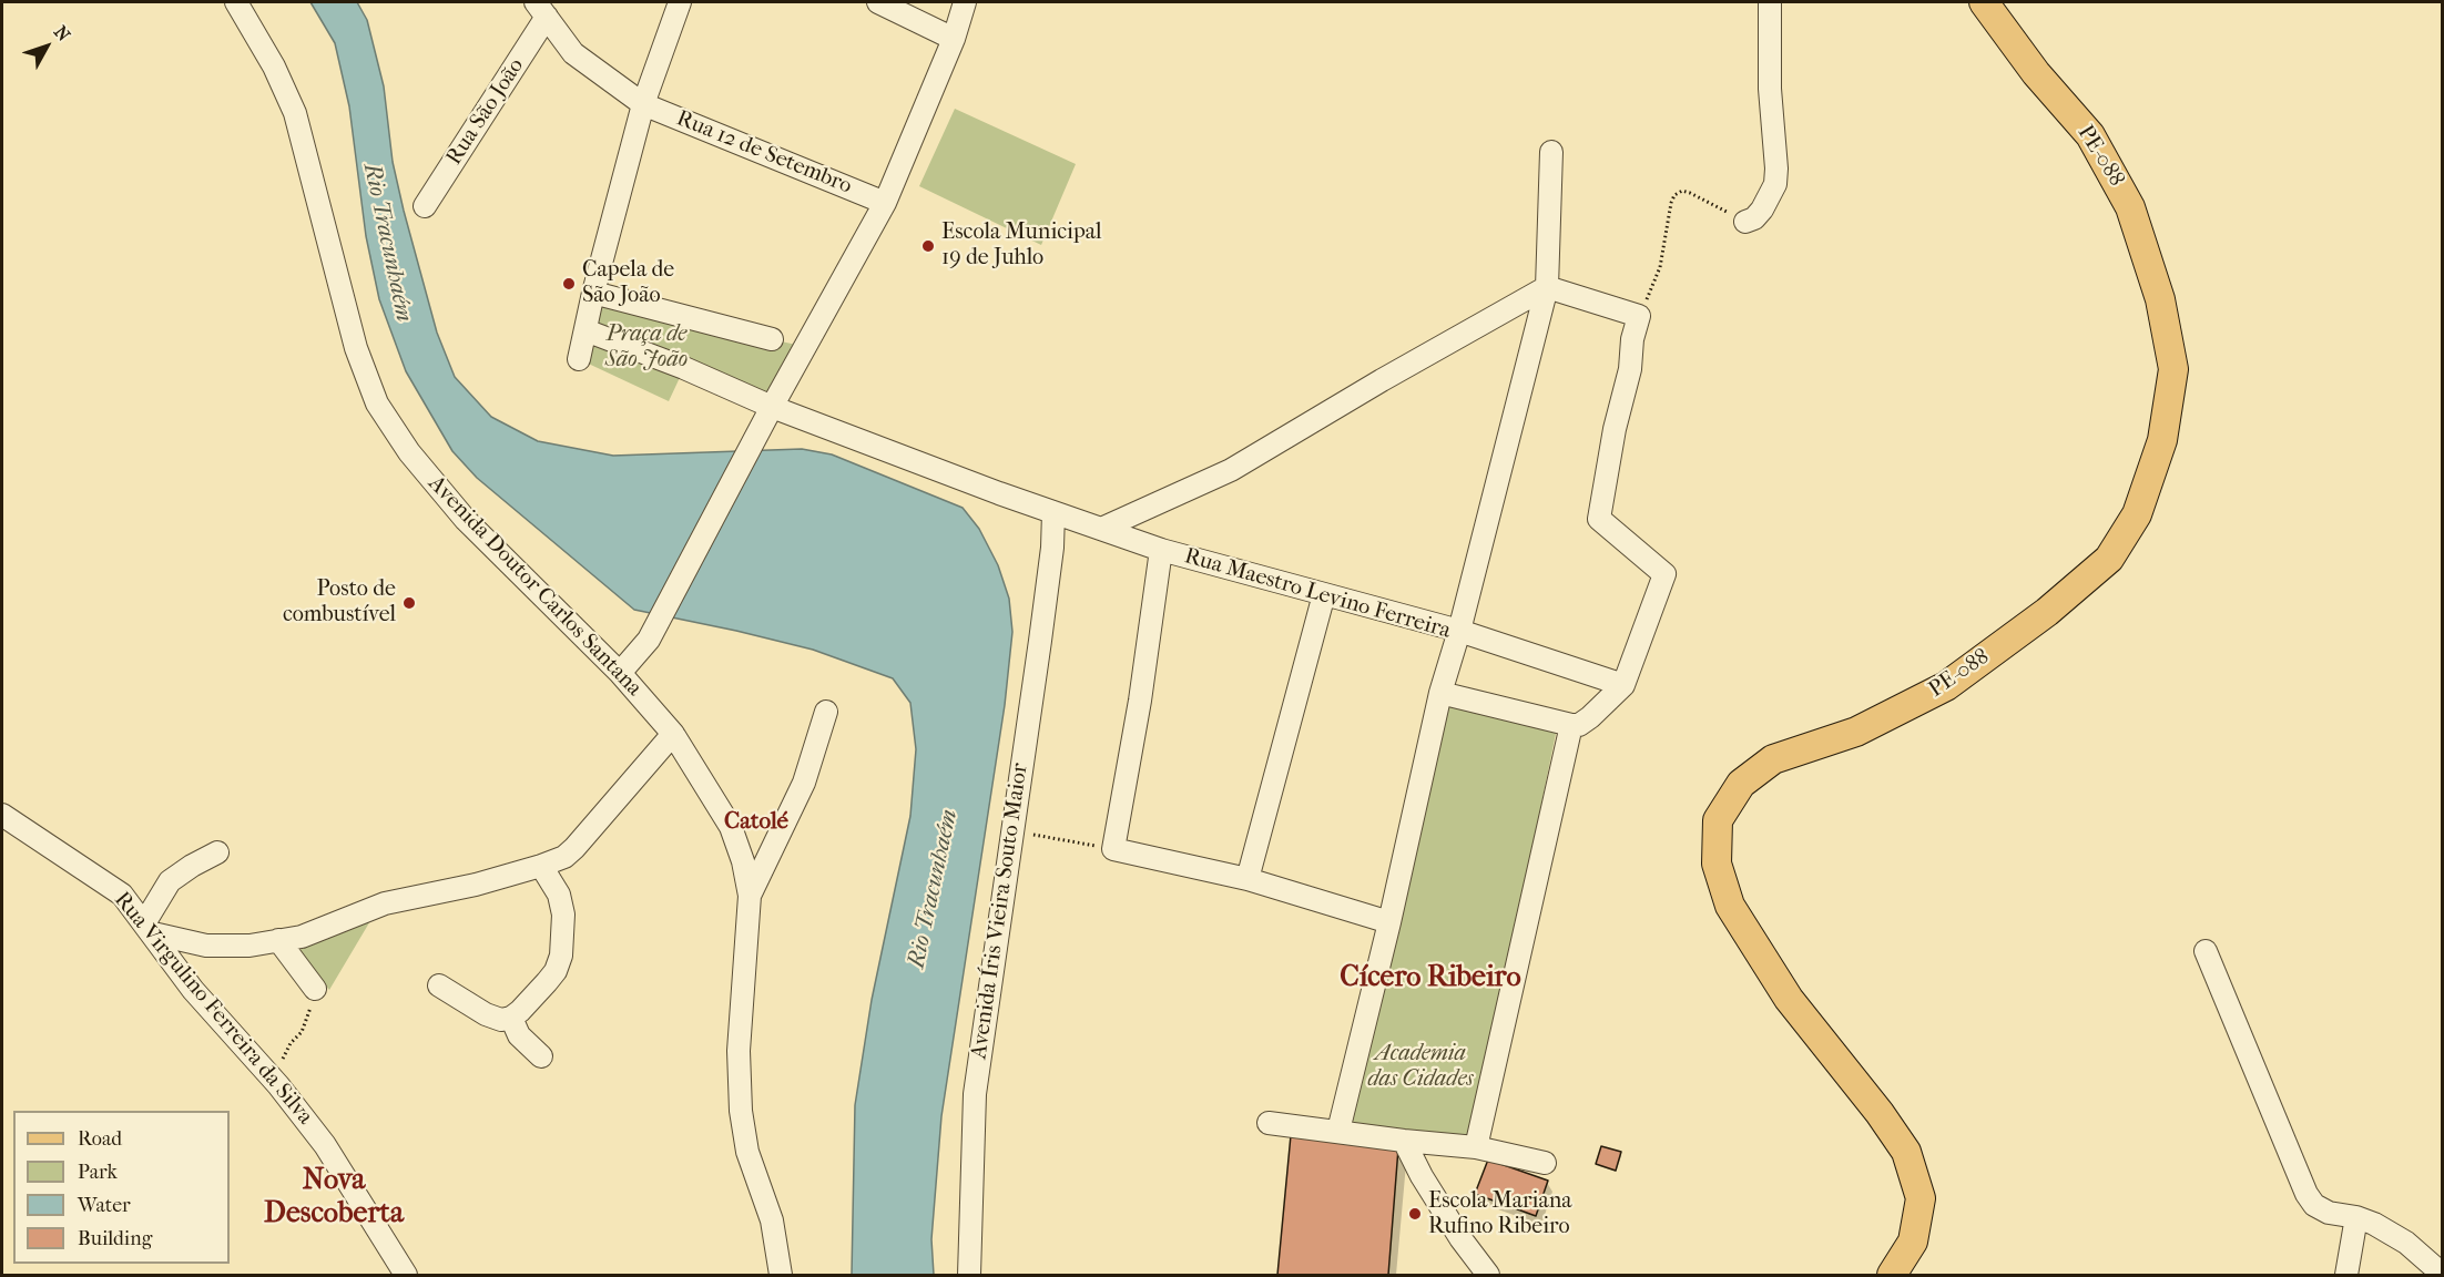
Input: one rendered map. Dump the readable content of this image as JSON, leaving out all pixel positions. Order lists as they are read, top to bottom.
{
  "streets": {
    "main road": ["PE-088"],
    "street": [
      "Rua São João",
      "Rua 12 de Setembro",
      "Avenida Doutor Carlos Santana",
      "Rua Maestro Levino Ferreira",
      "Avenida Íris Vieira Souto Maior",
      "Rua Virgulino Ferreira da Silva"
    ]
  },
  "crossings": [
    ["Rua São João", "Rua 12 de Setembro"],
    ["Rua Maestro Levino Ferreira", "Avenida Íris Vieira Souto Maior"]
  ],
  "districts": ["Catolé", "Cícero Ribeiro", "Nova Descoberta"],
  "water": ["Rio Tracunhaém"],
  "parks": ["Praça de São João", "Academia das Cidades"],
  "places": [
    "Escola Municipal 19 de Juhlo",
    "Capela de São João",
    "Posto de combustível",
    "Escola Mariana Rufino Ribeiro"
  ],
  "legend": [
    "Road",
    "Park",
    "Water",
    "Building"
  ],
  "north": "top right"
}
